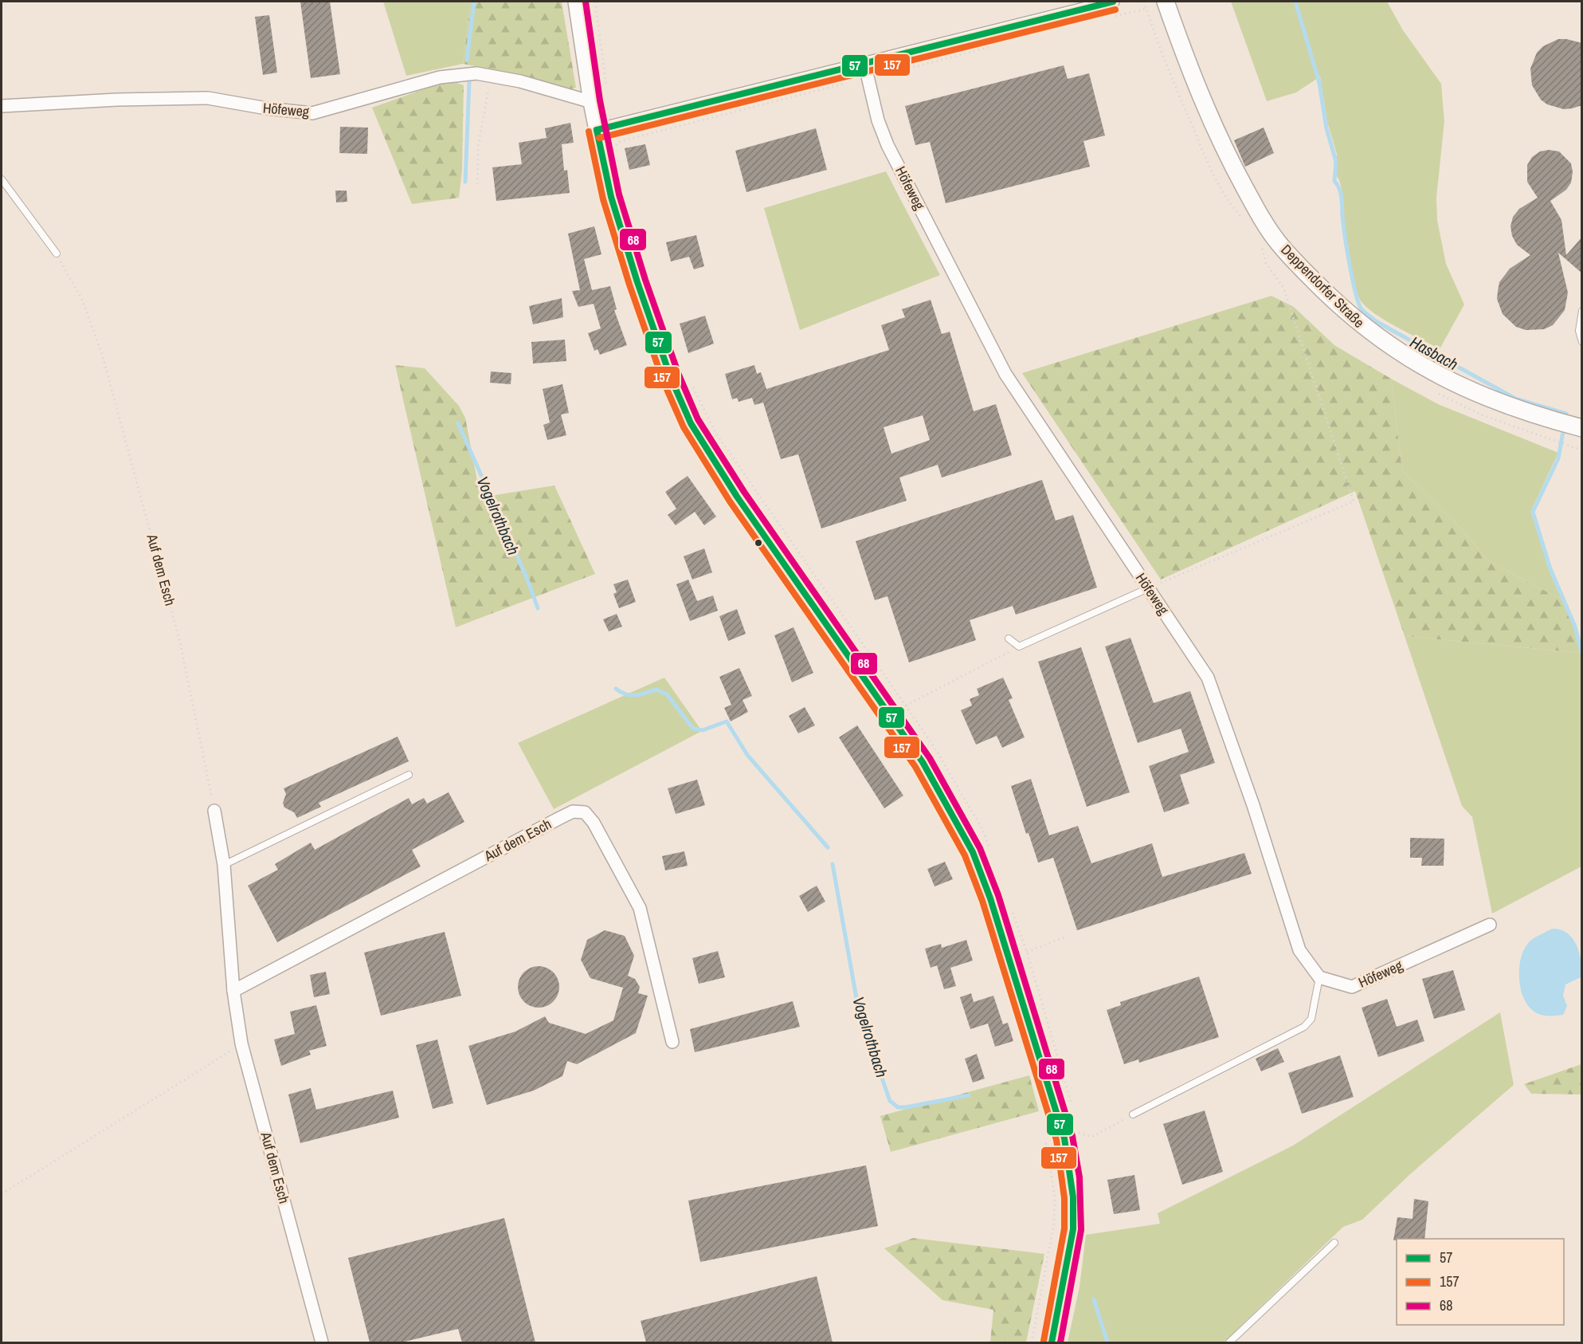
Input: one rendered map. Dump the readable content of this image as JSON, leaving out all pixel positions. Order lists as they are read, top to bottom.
{
  "streets": {
    "main road": ["Deppendorfer Straße"],
    "street": ["Höfeweg", "Auf dem Esch"]
  },
  "water": ["Hasbach", "Vogelrothbach"],
  "lines": ["transit line 57", "transit line 68", "transit line 157"],
  "legend": ["57", "157", "68"]
}
